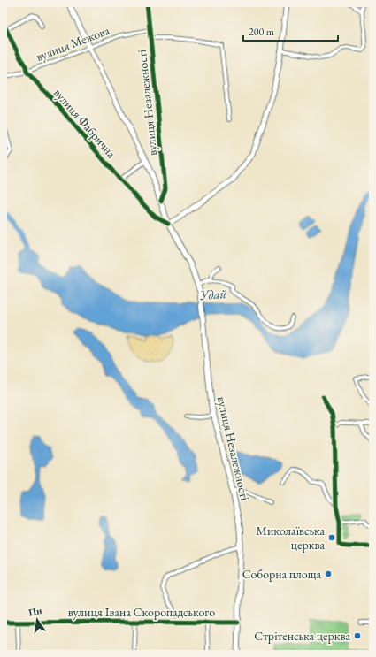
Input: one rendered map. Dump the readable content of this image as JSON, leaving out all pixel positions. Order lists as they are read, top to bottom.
{
  "streets": {
    "main road": ["вулиця Незалежності"],
    "street": ["вулиця Межова", "вулиця Фабрична", "вулиця Івана Скоропадського"]
  },
  "crossings": [
    ["вулиця Межова", "вулиця Незалежності"],
    ["вулиця Межова", "вулиця Фабрична"],
    ["вулиця Незалежності", "вулиця Фабрична"],
    ["вулиця Незалежності", "вулиця Івана Скоропадського"]
  ],
  "water": ["Удай"],
  "places": ["Миколаївська церква", "Соборна площа", "Стрітенська церква"],
  "scale_bar": "200 m",
  "north": "top"
}
